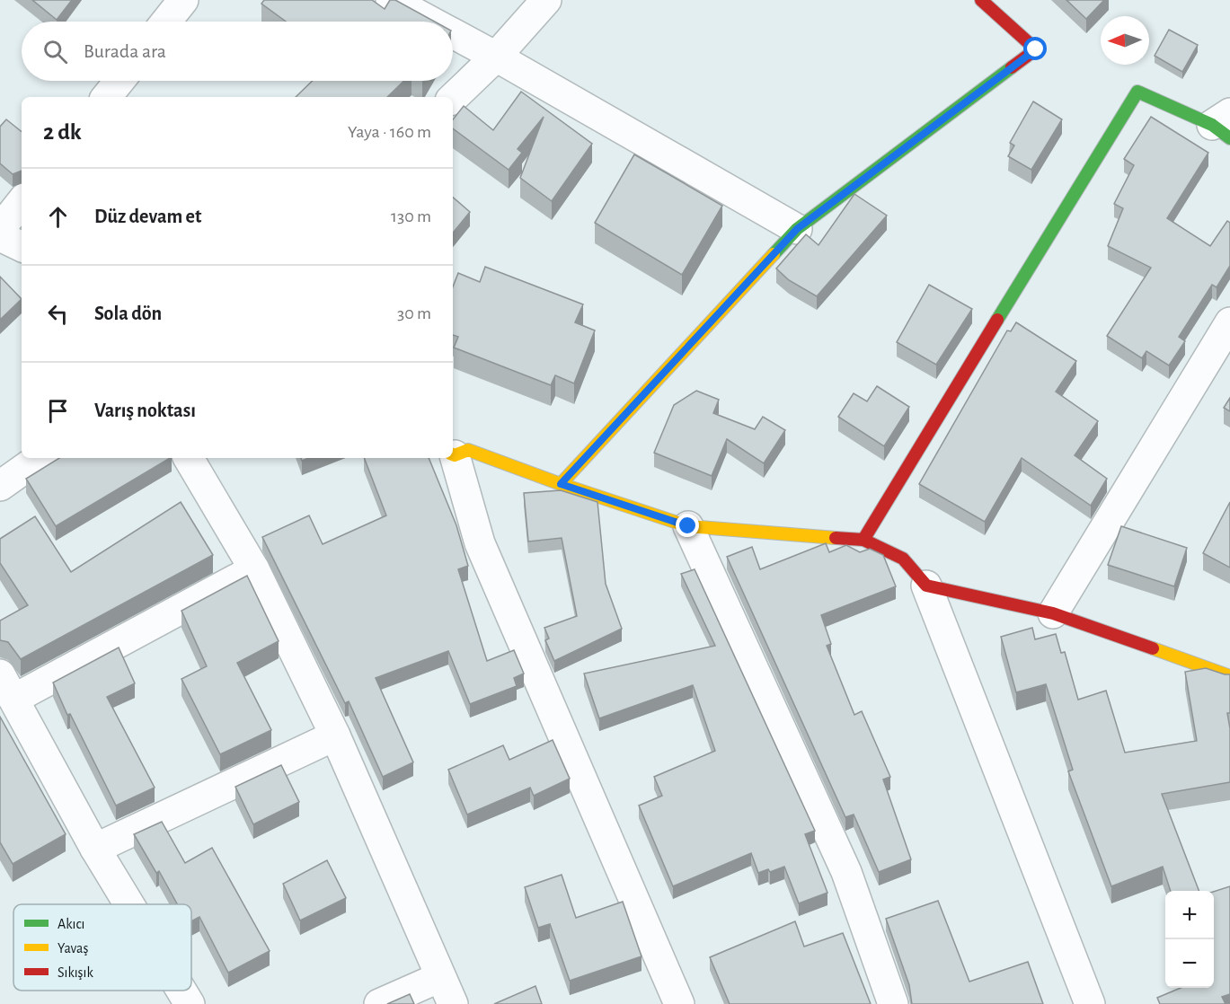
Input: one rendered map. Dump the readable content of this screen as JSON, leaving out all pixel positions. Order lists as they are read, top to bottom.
{
  "legend": ["Akıcı", "Yavaş", "Sıkışık"],
  "north": "left",
  "page": {
    "search": "Burada ara",
    "heading": ["2 dk", "Yaya · 160 m"],
    "list": [
      ["Düz devam et", "130 m"],
      ["Sola dön", "30 m"],
      "Varış noktası"
    ],
    "map_buttons": ["+", "−"]
  }
}
